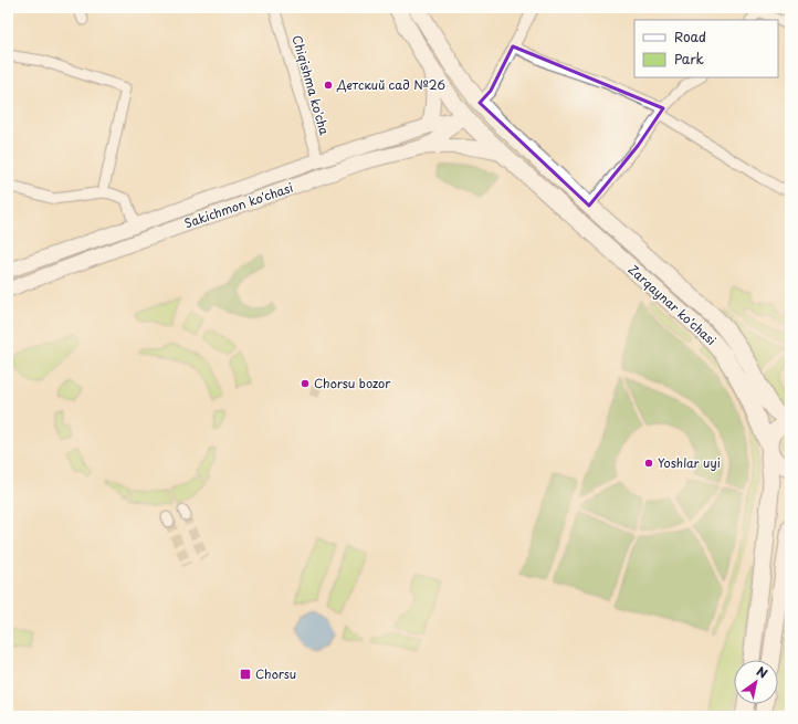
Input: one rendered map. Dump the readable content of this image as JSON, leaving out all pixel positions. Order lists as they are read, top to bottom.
{
  "streets": {
    "main road": ["Sakichmon ko'chasi", "Zarqaynar ko'chasi"],
    "street": ["Chiqishma ko'cha"]
  },
  "crossings": [
    ["Chiqishma ko'cha", "Sakichmon ko'chasi"],
    ["Sakichmon ko'chasi", "Zarqaynar ko'chasi"]
  ],
  "places": {
    "other": ["Детский сад №26", "Chorsu bozor", "Yoshlar uyi"],
    "transit": ["Chorsu"]
  },
  "legend": ["Road", "Park"],
  "north": "top right"
}
